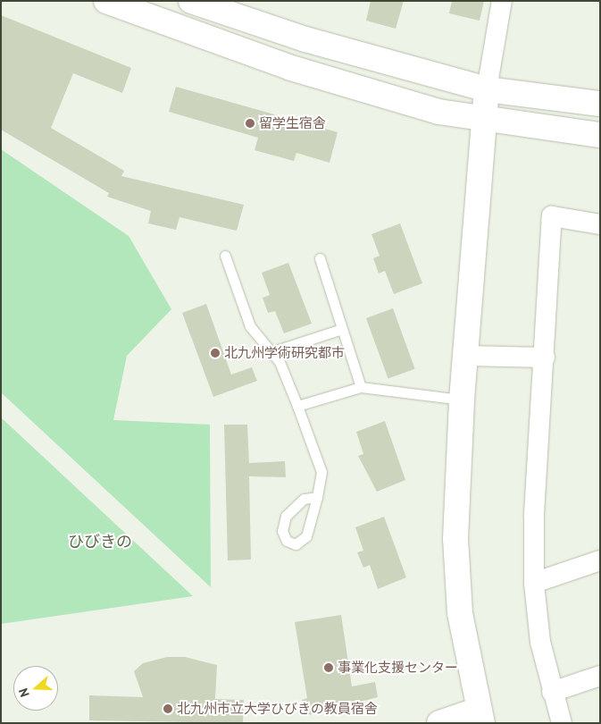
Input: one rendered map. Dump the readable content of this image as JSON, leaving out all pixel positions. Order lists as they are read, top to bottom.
{
  "districts": ["ひびきの"],
  "places": [
    "留学生宿舎",
    "北九州学術研究都市",
    "事業化支援センター",
    "北九州市立大学ひびきの教員宿舎"
  ],
  "north": "left"
}
